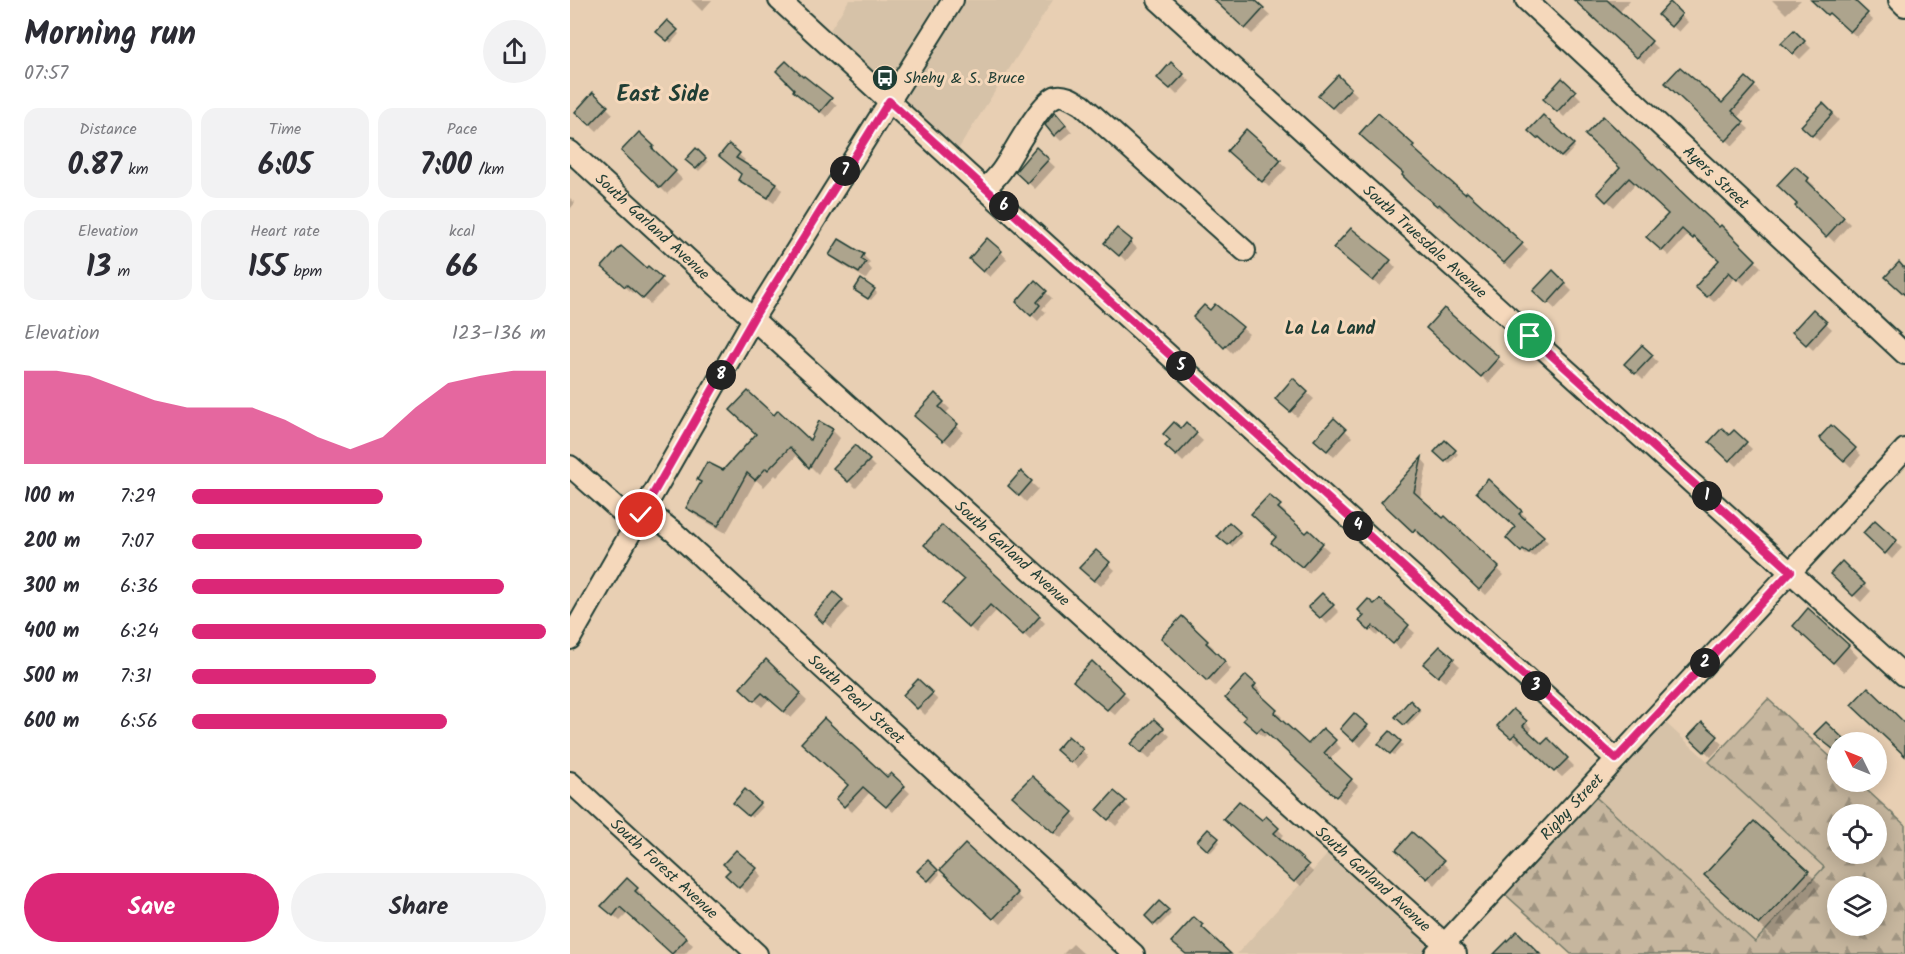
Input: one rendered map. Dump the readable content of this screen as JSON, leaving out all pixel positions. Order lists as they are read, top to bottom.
{
  "streets": {
    "street": [
      "Ayers Street",
      "South Garland Avenue",
      "South Truesdale Avenue",
      "South Pearl Street",
      "Rigby Street",
      "South Forest Avenue"
    ]
  },
  "crossings": [
    ["South Garland Avenue", "Rigby Street"],
    ["South Truesdale Avenue", "Rigby Street"]
  ],
  "districts": ["East Side", "La La Land"],
  "places": {
    "bus stop": ["Shehy & S. Bruce"]
  },
  "north": "top left",
  "page": {
    "heading": ["Morning run", "07:57"],
    "stats": [
      ["Distance", "0.87 km"],
      ["Time", "6:05"],
      ["Pace", "7:00 /km"],
      ["Elevation", "13 m"],
      ["Heart rate", "155 bpm"],
      ["kcal", "66"]
    ],
    "pins": [
      "7",
      "6",
      "5",
      "8",
      "1",
      "4",
      "2",
      "3"
    ],
    "chart": ["Elevation", "123–136 m"],
    "list": [
      {
        "name": "100 m",
        "note": "7:29"
      },
      {
        "name": "200 m",
        "note": "7:07"
      },
      {
        "name": "300 m",
        "note": "6:36"
      },
      {
        "name": "400 m",
        "note": "6:24"
      },
      {
        "name": "500 m",
        "note": "7:31"
      },
      {
        "name": "600 m",
        "note": "6:56"
      }
    ],
    "buttons": ["Save", "Share"]
  }
}
